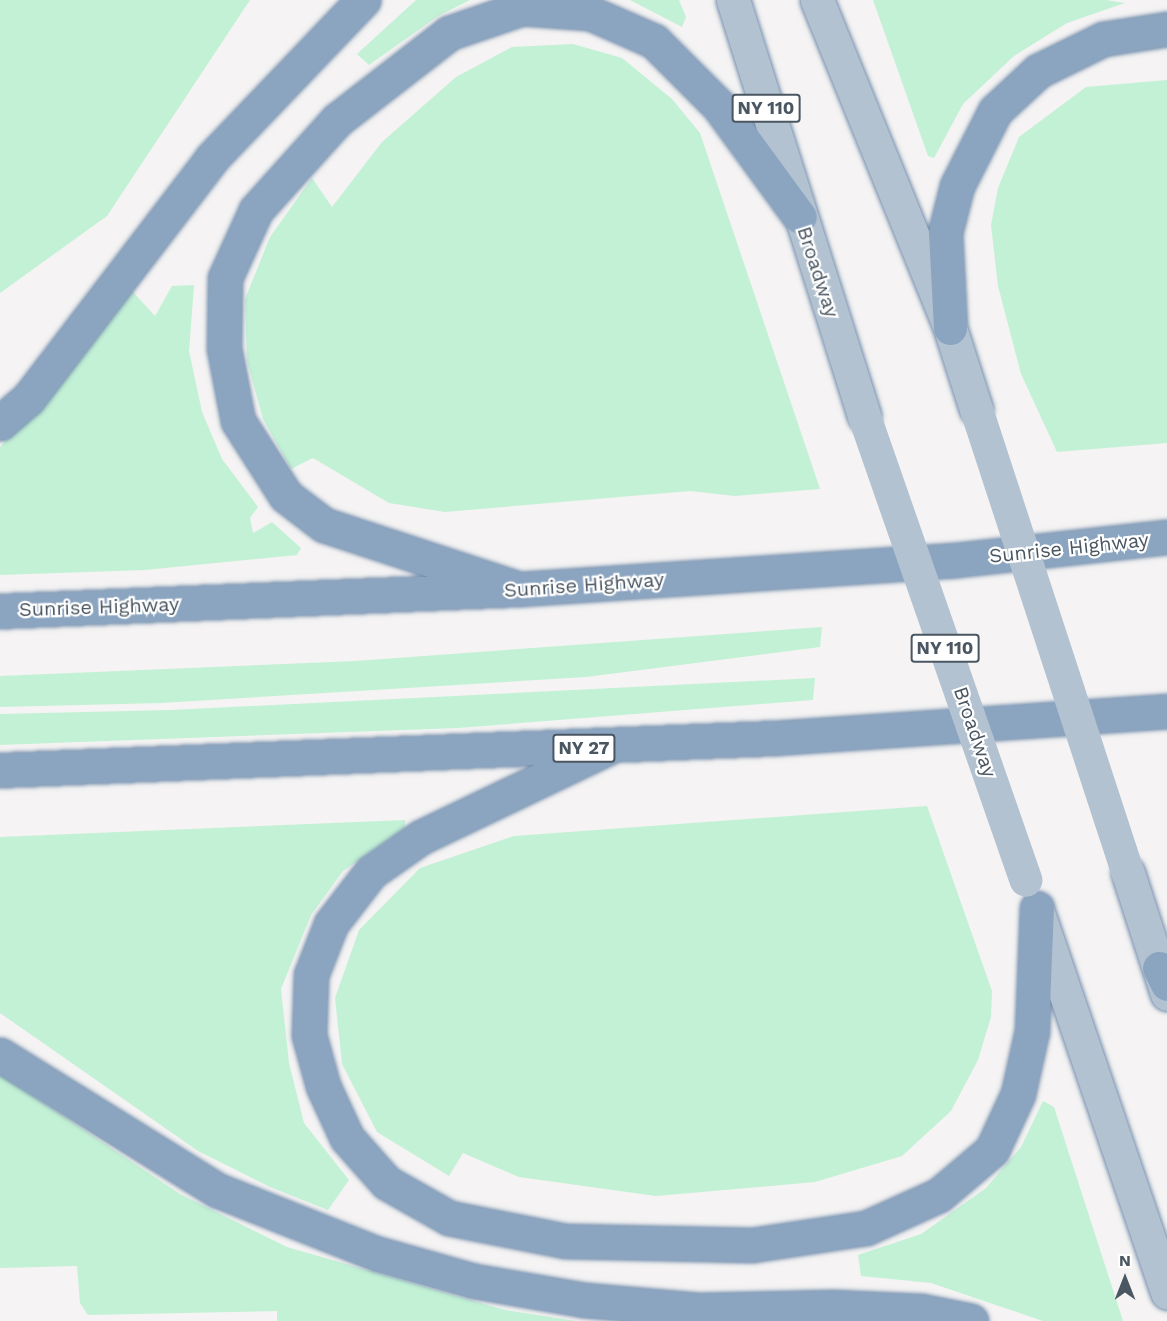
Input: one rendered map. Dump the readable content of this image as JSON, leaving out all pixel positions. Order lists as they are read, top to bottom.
{
  "streets": {
    "highway": ["Sunrise Highway", "NY 27"],
    "main road": ["NY 110", "Broadway"]
  },
  "north": "top"
}
